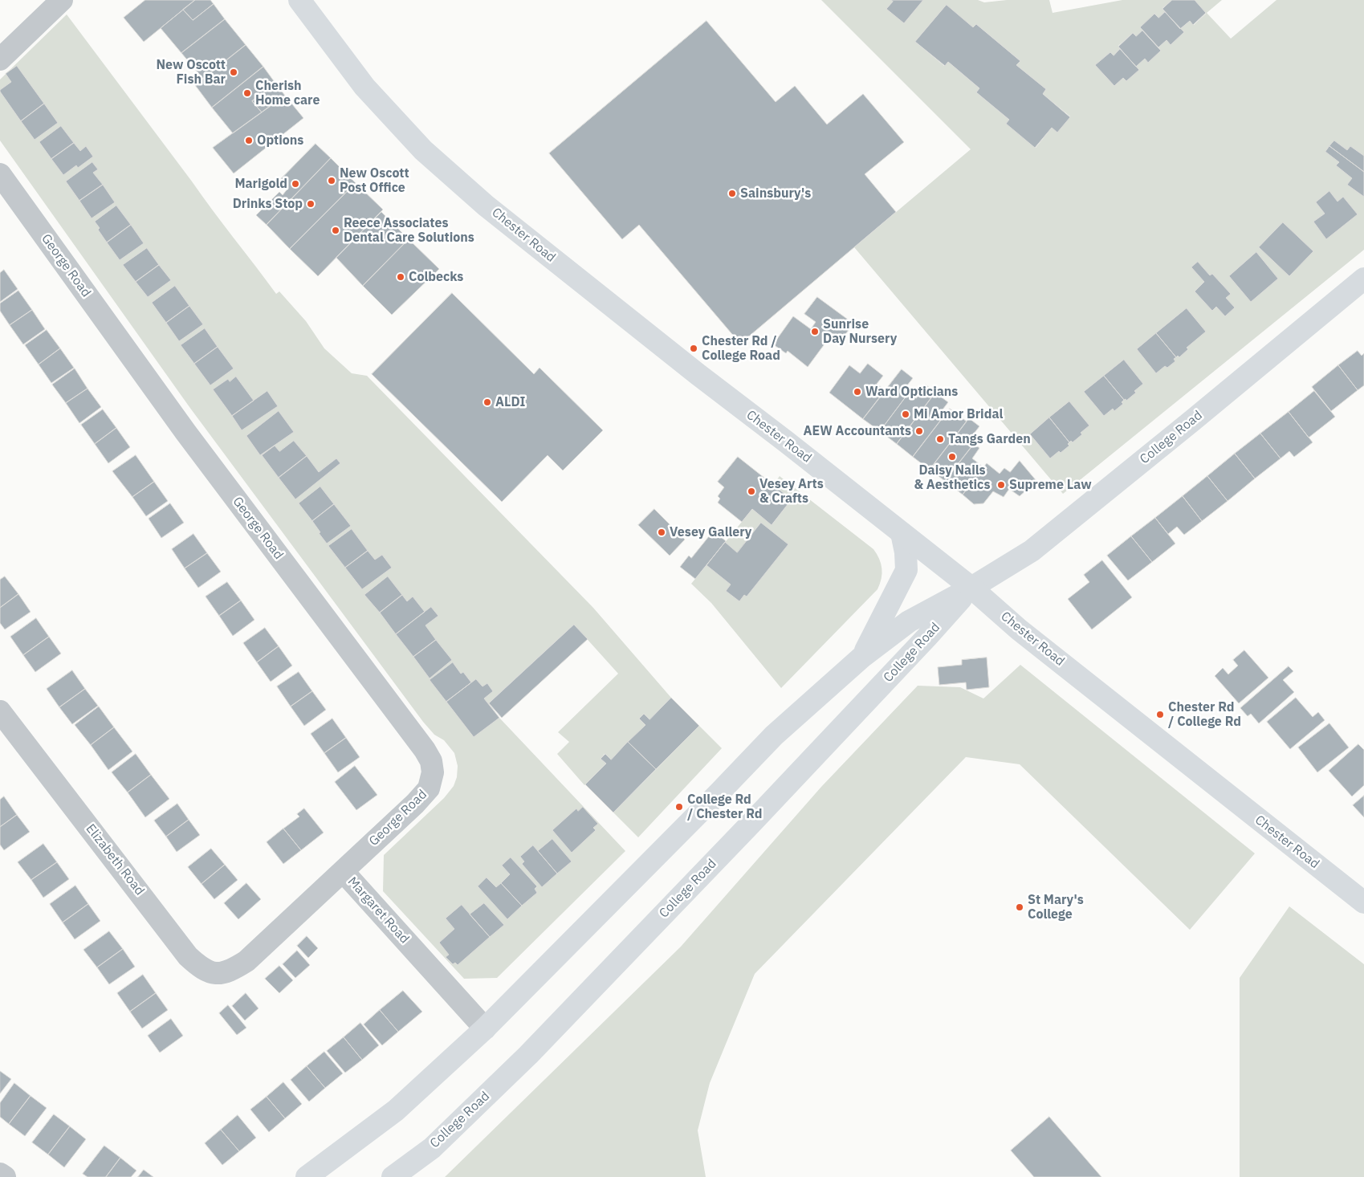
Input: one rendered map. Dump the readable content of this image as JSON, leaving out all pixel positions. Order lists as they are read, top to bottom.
{
  "streets": {
    "main road": ["Chester Road", "College Road"],
    "street": ["George Road", "Elizabeth Road", "Margaret Road"]
  },
  "crossings": [
    ["Chester Road", "College Road"],
    ["George Road", "Margaret Road"],
    ["College Road", "Margaret Road"],
    ["Elizabeth Road", "Margaret Road"]
  ],
  "places": [
    "New Oscott Fish Bar",
    "Cherish Home care",
    "Options",
    "New Oscott Post Office",
    "Marigold",
    "Sainsbury's",
    "Drinks Stop",
    "Reece Associates Dental Care Solutions",
    "Colbecks",
    "Sunrise Day Nursery",
    "Chester Rd / College Road",
    "Ward Opticians",
    "ALDI",
    "Mi Amor Bridal",
    "AEW Accountants",
    "Tangs Garden",
    "Daisy Nails & Aesthetics",
    "Supreme Law",
    "Vesey Arts & Crafts",
    "Vesey Gallery",
    "Chester Rd / College Rd",
    "College Rd / Chester Rd",
    "St Mary's College"
  ]
}
